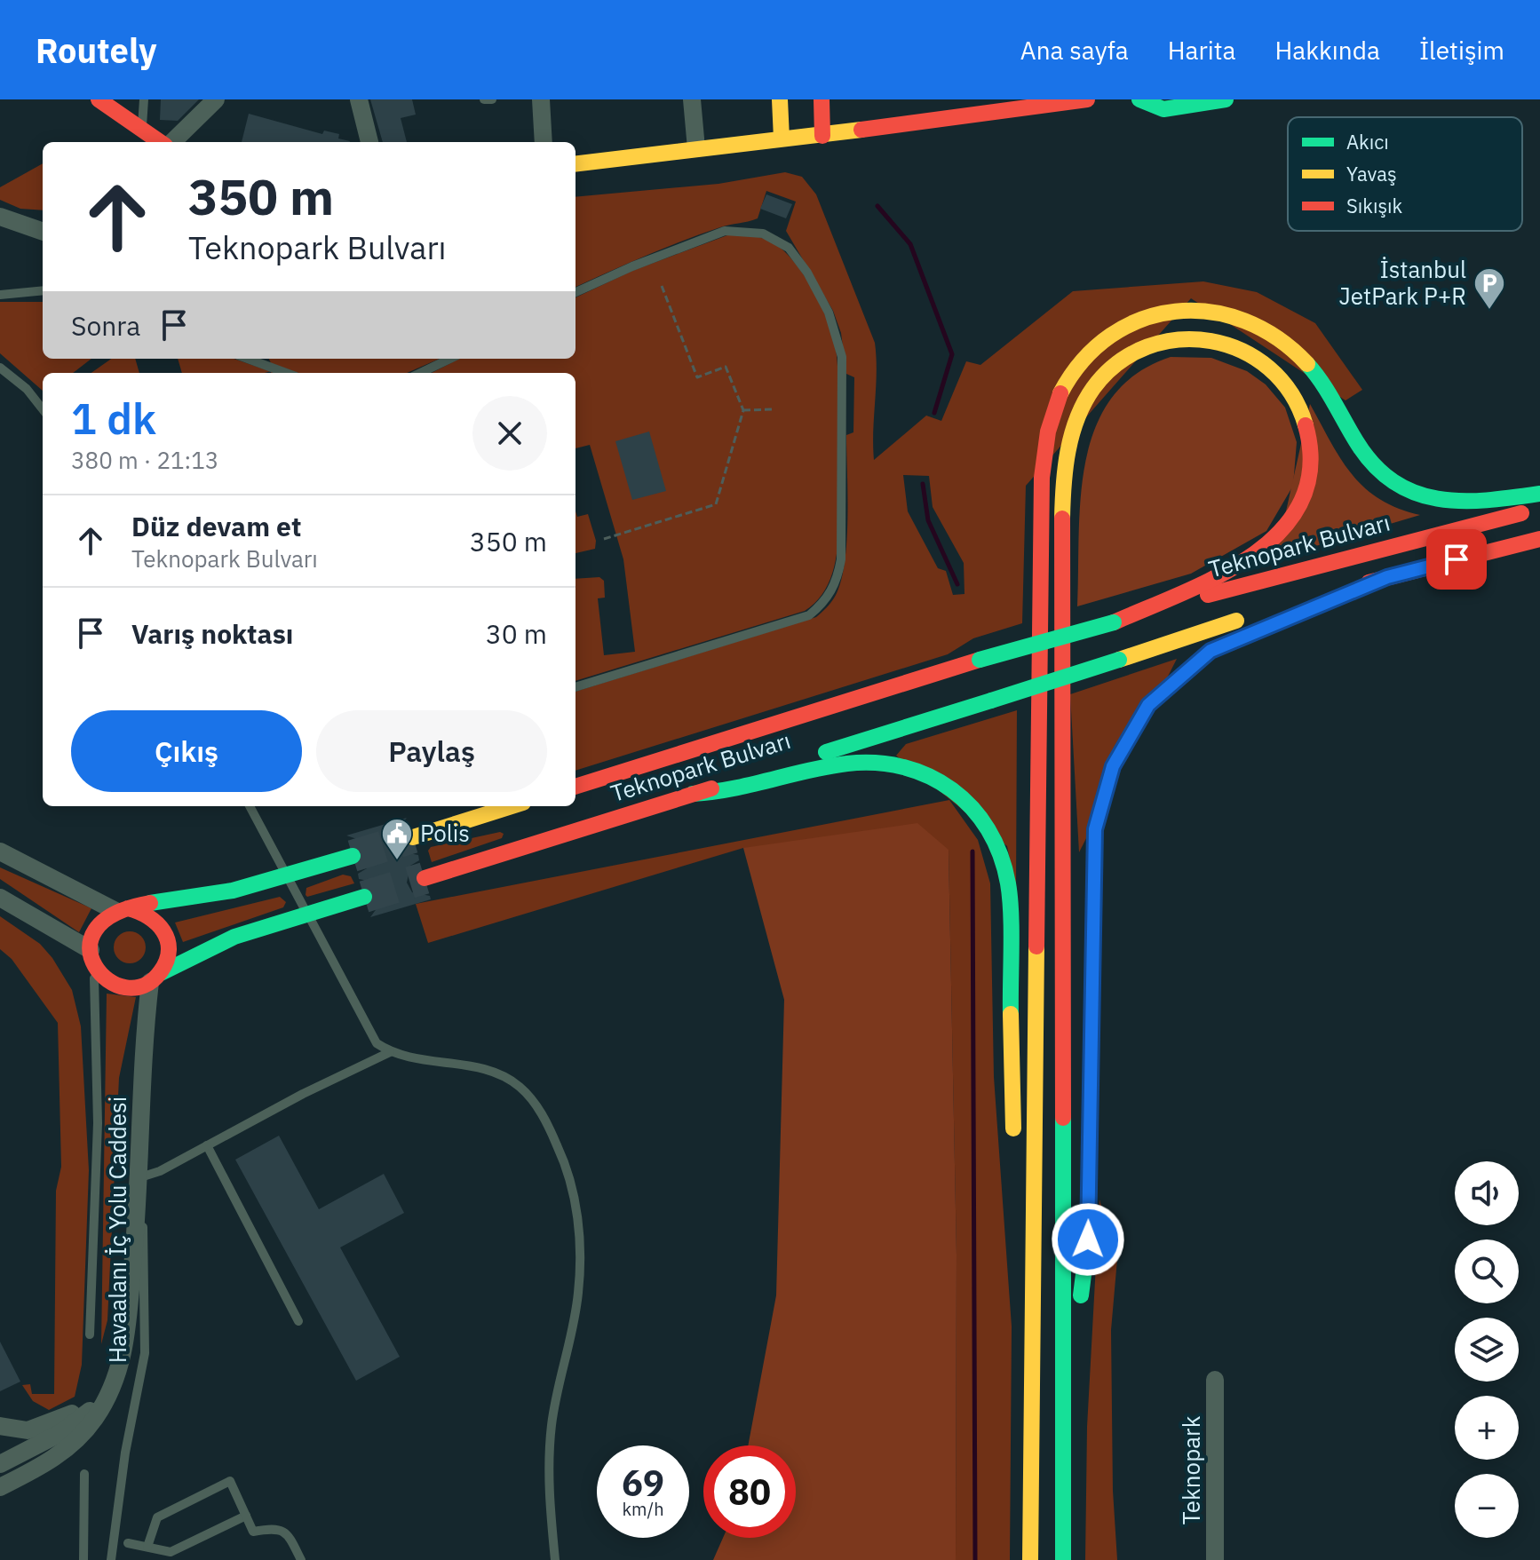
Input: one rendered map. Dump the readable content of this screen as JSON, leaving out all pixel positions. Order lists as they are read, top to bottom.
{
  "streets": {
    "main road": ["Teknopark Bulvarı"],
    "street": ["Havaalanı İç Yolu Caddesi", "Teknopark"]
  },
  "places": {
    "parking": ["İstanbul JetPark P+R"],
    "public building": ["Polis"]
  },
  "legend": ["Akıcı", "Yavaş", "Sıkışık"],
  "page": {
    "header": "Routely",
    "nav": [
      "Ana sayfa",
      "Harita",
      "Hakkında",
      "İletişim"
    ],
    "turn": ["350 m", "Teknopark Bulvarı"],
    "then": "Sonra",
    "heading": ["1 dk", "380 m · 21:13"],
    "list": [
      {
        "name": "Düz devam et",
        "note": "Teknopark Bulvarı",
        "value": "350 m"
      },
      {
        "name": "Varış noktası",
        "value": "30 m"
      }
    ],
    "buttons": ["Çıkış", "Paylaş"],
    "map_buttons": ["+", "−"],
    "speed": "69 km/h",
    "limit": "80"
  }
}
